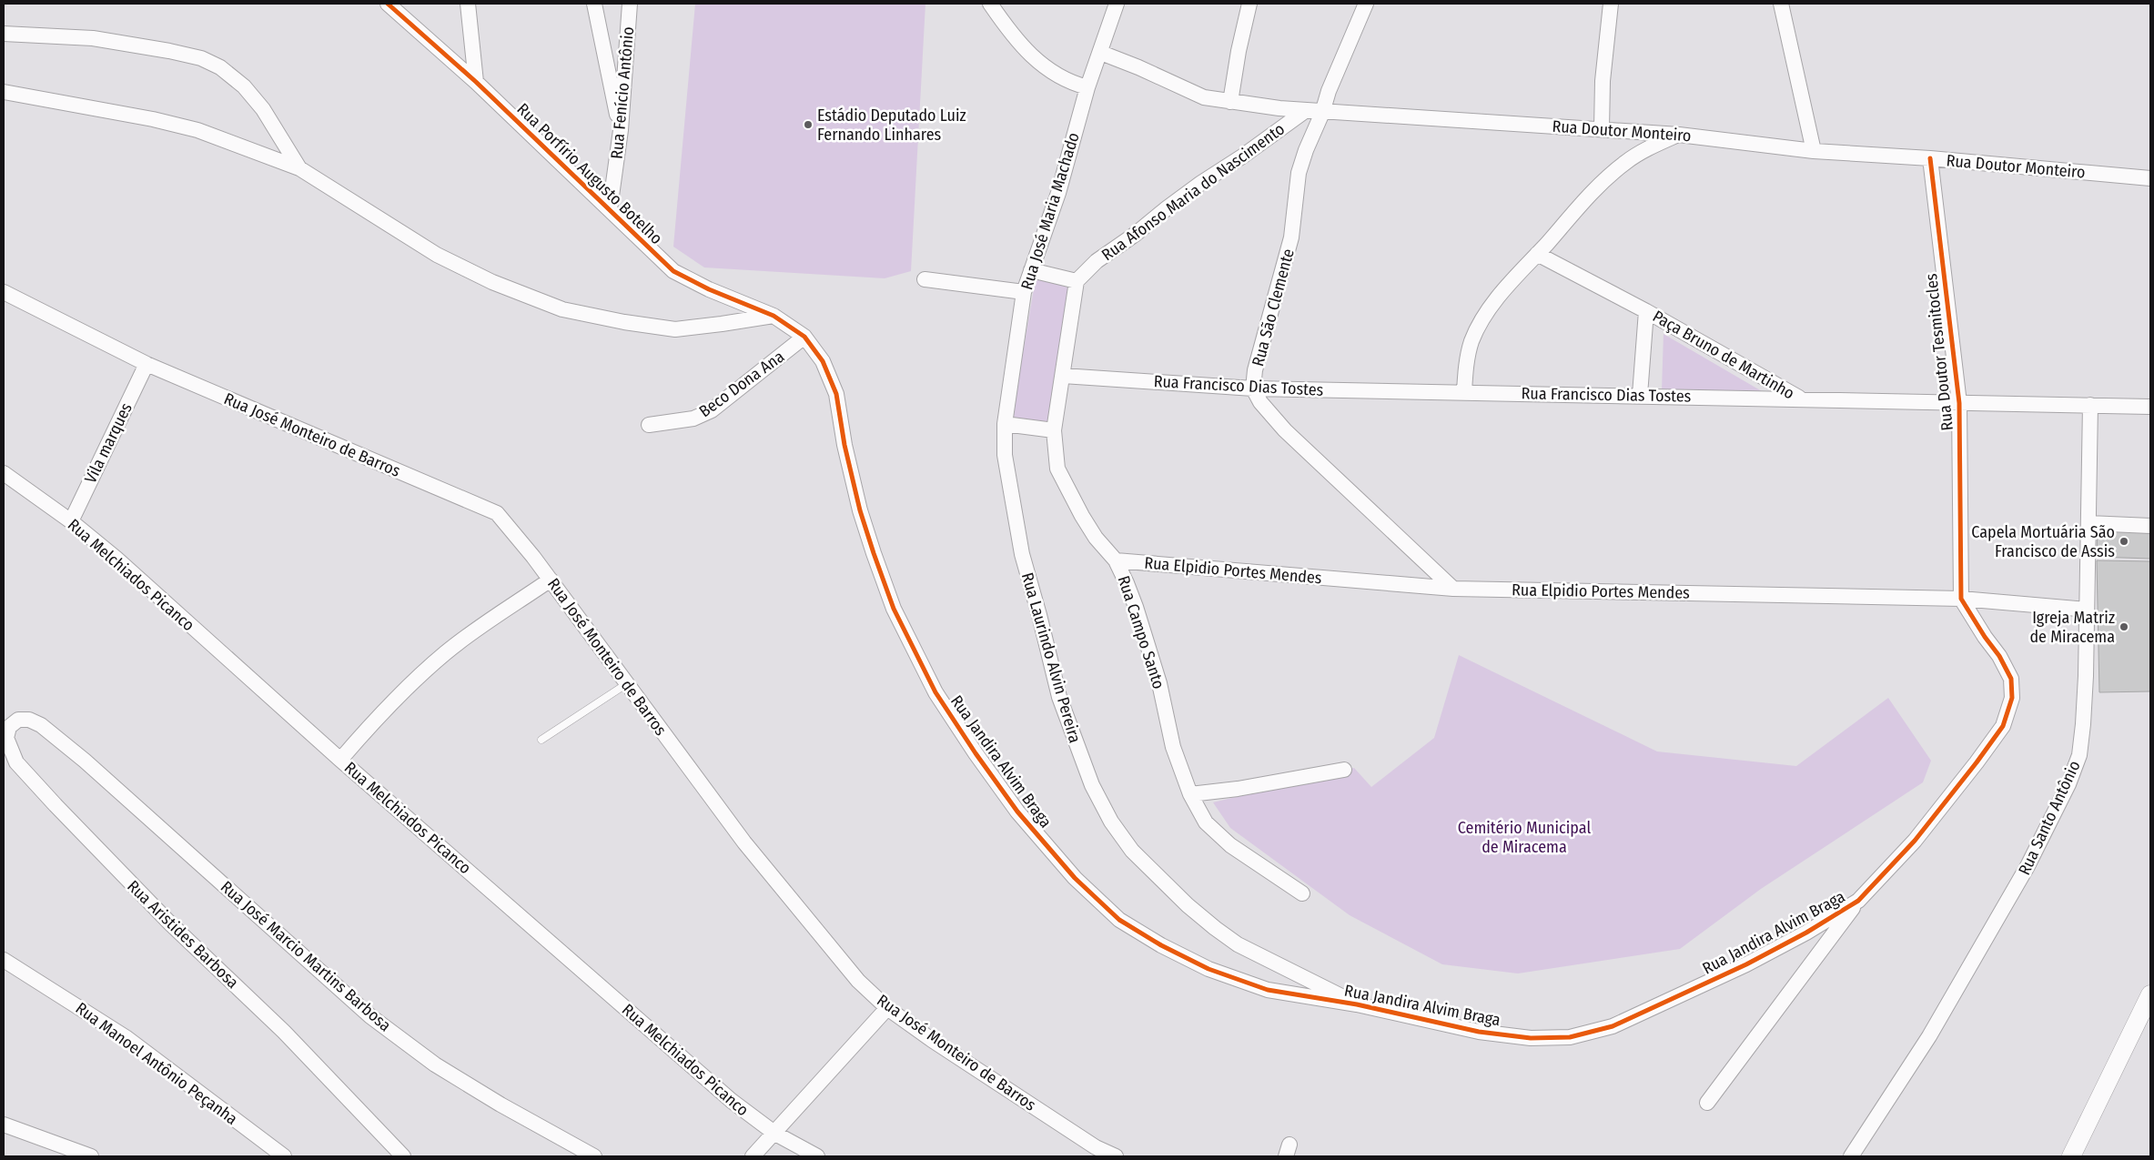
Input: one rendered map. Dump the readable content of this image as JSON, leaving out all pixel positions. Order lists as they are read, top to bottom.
{
  "streets": {
    "street": [
      "Rua Fenício Antônio",
      "Rua Doutor Monteiro",
      "Rua Porfírio Augusto Botelho",
      "Rua Afonso Maria do Nascimento",
      "Rua José Maria Machado",
      "Rua São Clemente",
      "Rua Doutor Tesmitocles",
      "Paça Bruno de Martinho",
      "Beco Dona Ana",
      "Rua Francisco Dias Tostes",
      "Rua José Monteiro de Barros",
      "Vila marques",
      "Rua Elpidio Portes Mendes",
      "Rua Melchiados Picanco",
      "Rua Campo Santo",
      "Rua Laurindo Alvin Pereira",
      "Rua Jandira Alvim Braga",
      "Rua Santo Antônio",
      "Rua Aristides Barbosa",
      "Rua José Marcio Martins Barbosa",
      "Rua Manoel Antônio Peçanha"
    ]
  },
  "crossings": [
    ["Rua Fenício Antônio", "Rua Porfírio Augusto Botelho"],
    ["Rua Doutor Monteiro", "Rua Afonso Maria do Nascimento"],
    ["Rua Doutor Monteiro", "Rua José Maria Machado"],
    ["Rua Doutor Monteiro", "Rua São Clemente"],
    ["Rua Doutor Monteiro", "Rua Doutor Tesmitocles"],
    ["Rua Porfírio Augusto Botelho", "Rua Jandira Alvim Braga"],
    ["Rua Afonso Maria do Nascimento", "Rua Campo Santo"],
    ["Rua José Maria Machado", "Rua Laurindo Alvin Pereira"],
    ["Rua São Clemente", "Rua Francisco Dias Tostes"],
    ["Rua São Clemente", "Rua Elpidio Portes Mendes"],
    ["Rua Doutor Tesmitocles", "Rua Francisco Dias Tostes"],
    ["Rua Doutor Tesmitocles", "Rua Elpidio Portes Mendes"],
    ["Rua Doutor Tesmitocles", "Rua Jandira Alvim Braga"],
    ["Paça Bruno de Martinho", "Rua Francisco Dias Tostes"],
    ["Beco Dona Ana", "Rua Jandira Alvim Braga"],
    ["Rua Francisco Dias Tostes", "Rua Campo Santo"],
    ["Rua Francisco Dias Tostes", "Rua Santo Antônio"],
    ["Rua José Monteiro de Barros", "Vila marques"],
    ["Vila marques", "Rua Melchiados Picanco"],
    ["Rua Elpidio Portes Mendes", "Rua Campo Santo"],
    ["Rua Elpidio Portes Mendes", "Rua Jandira Alvim Braga"],
    ["Rua Elpidio Portes Mendes", "Rua Santo Antônio"],
    ["Rua Laurindo Alvin Pereira", "Rua Jandira Alvim Braga"],
    ["Rua Aristides Barbosa", "Rua José Marcio Martins Barbosa"]
  ],
  "parks": ["Cemitério Municipal de Miracema"],
  "places": ["Estádio Deputado Luiz Fernando Linhares", "Capela Mortuária São Francisco de Assis", "Igreja Matriz de Miracema"]
}
